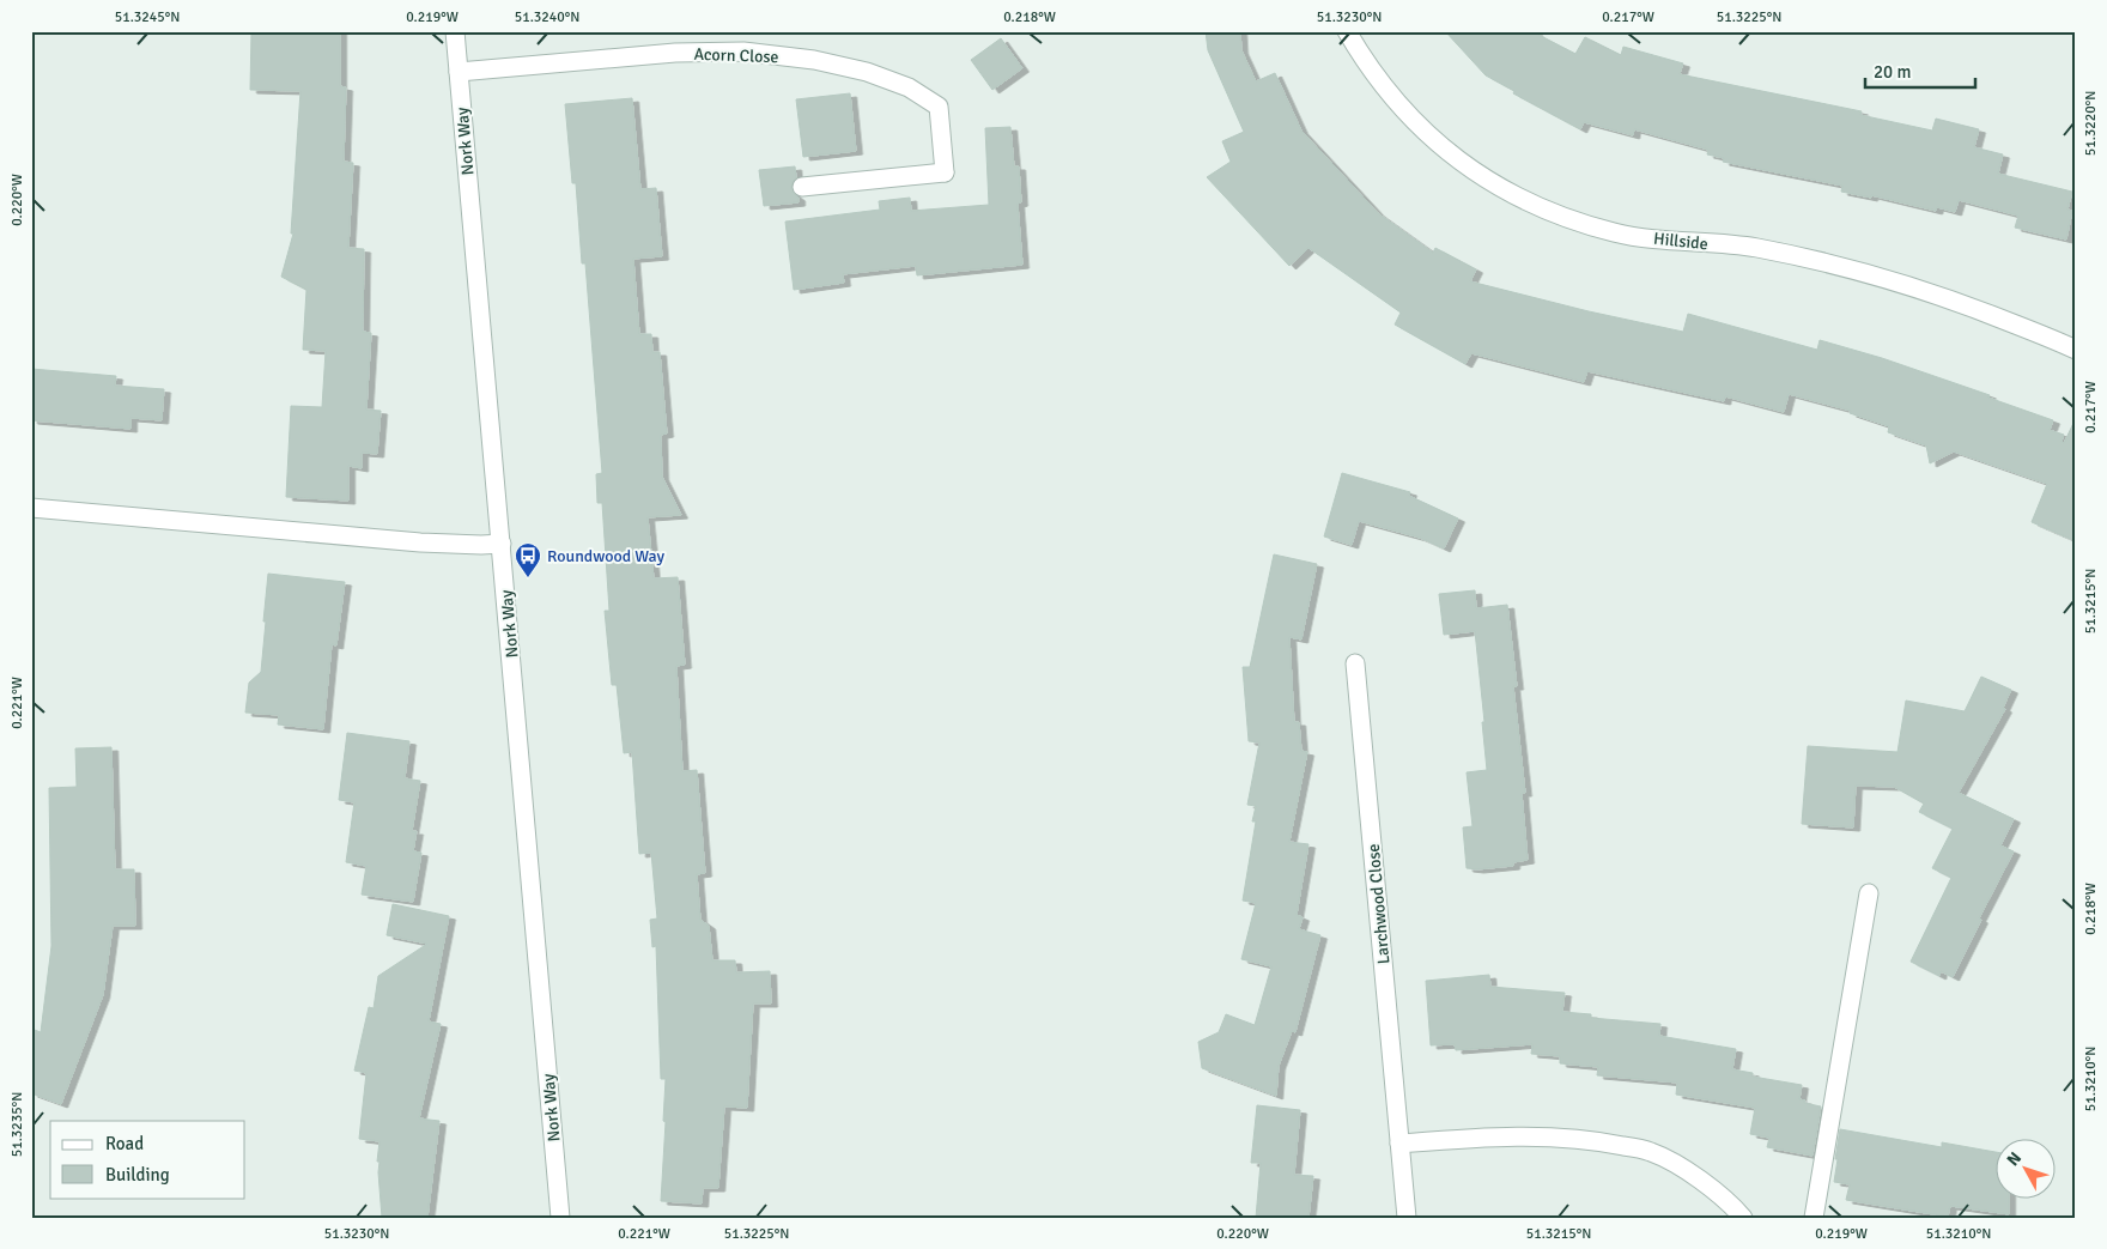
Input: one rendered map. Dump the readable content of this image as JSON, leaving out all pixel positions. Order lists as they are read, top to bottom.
{
  "streets": {
    "street": [
      "Acorn Close",
      "Nork Way",
      "Hillside",
      "Larchwood Close"
    ]
  },
  "crossings": [
    ["Acorn Close", "Nork Way"]
  ],
  "places": {
    "bus stop": ["Roundwood Way"]
  },
  "legend": ["Road", "Building"],
  "scale_bar": "20 m",
  "north": "top left",
  "coordinates": [
    "51.3245°N",
    "0.219°W",
    "51.3240°N",
    "0.218°W",
    "51.3230°N",
    "0.217°W",
    "51.3225°N",
    "51.3220°N",
    "0.220°W",
    "51.3215°N",
    "0.221°W",
    "51.3210°N",
    "51.3235°N"
  ]
}
